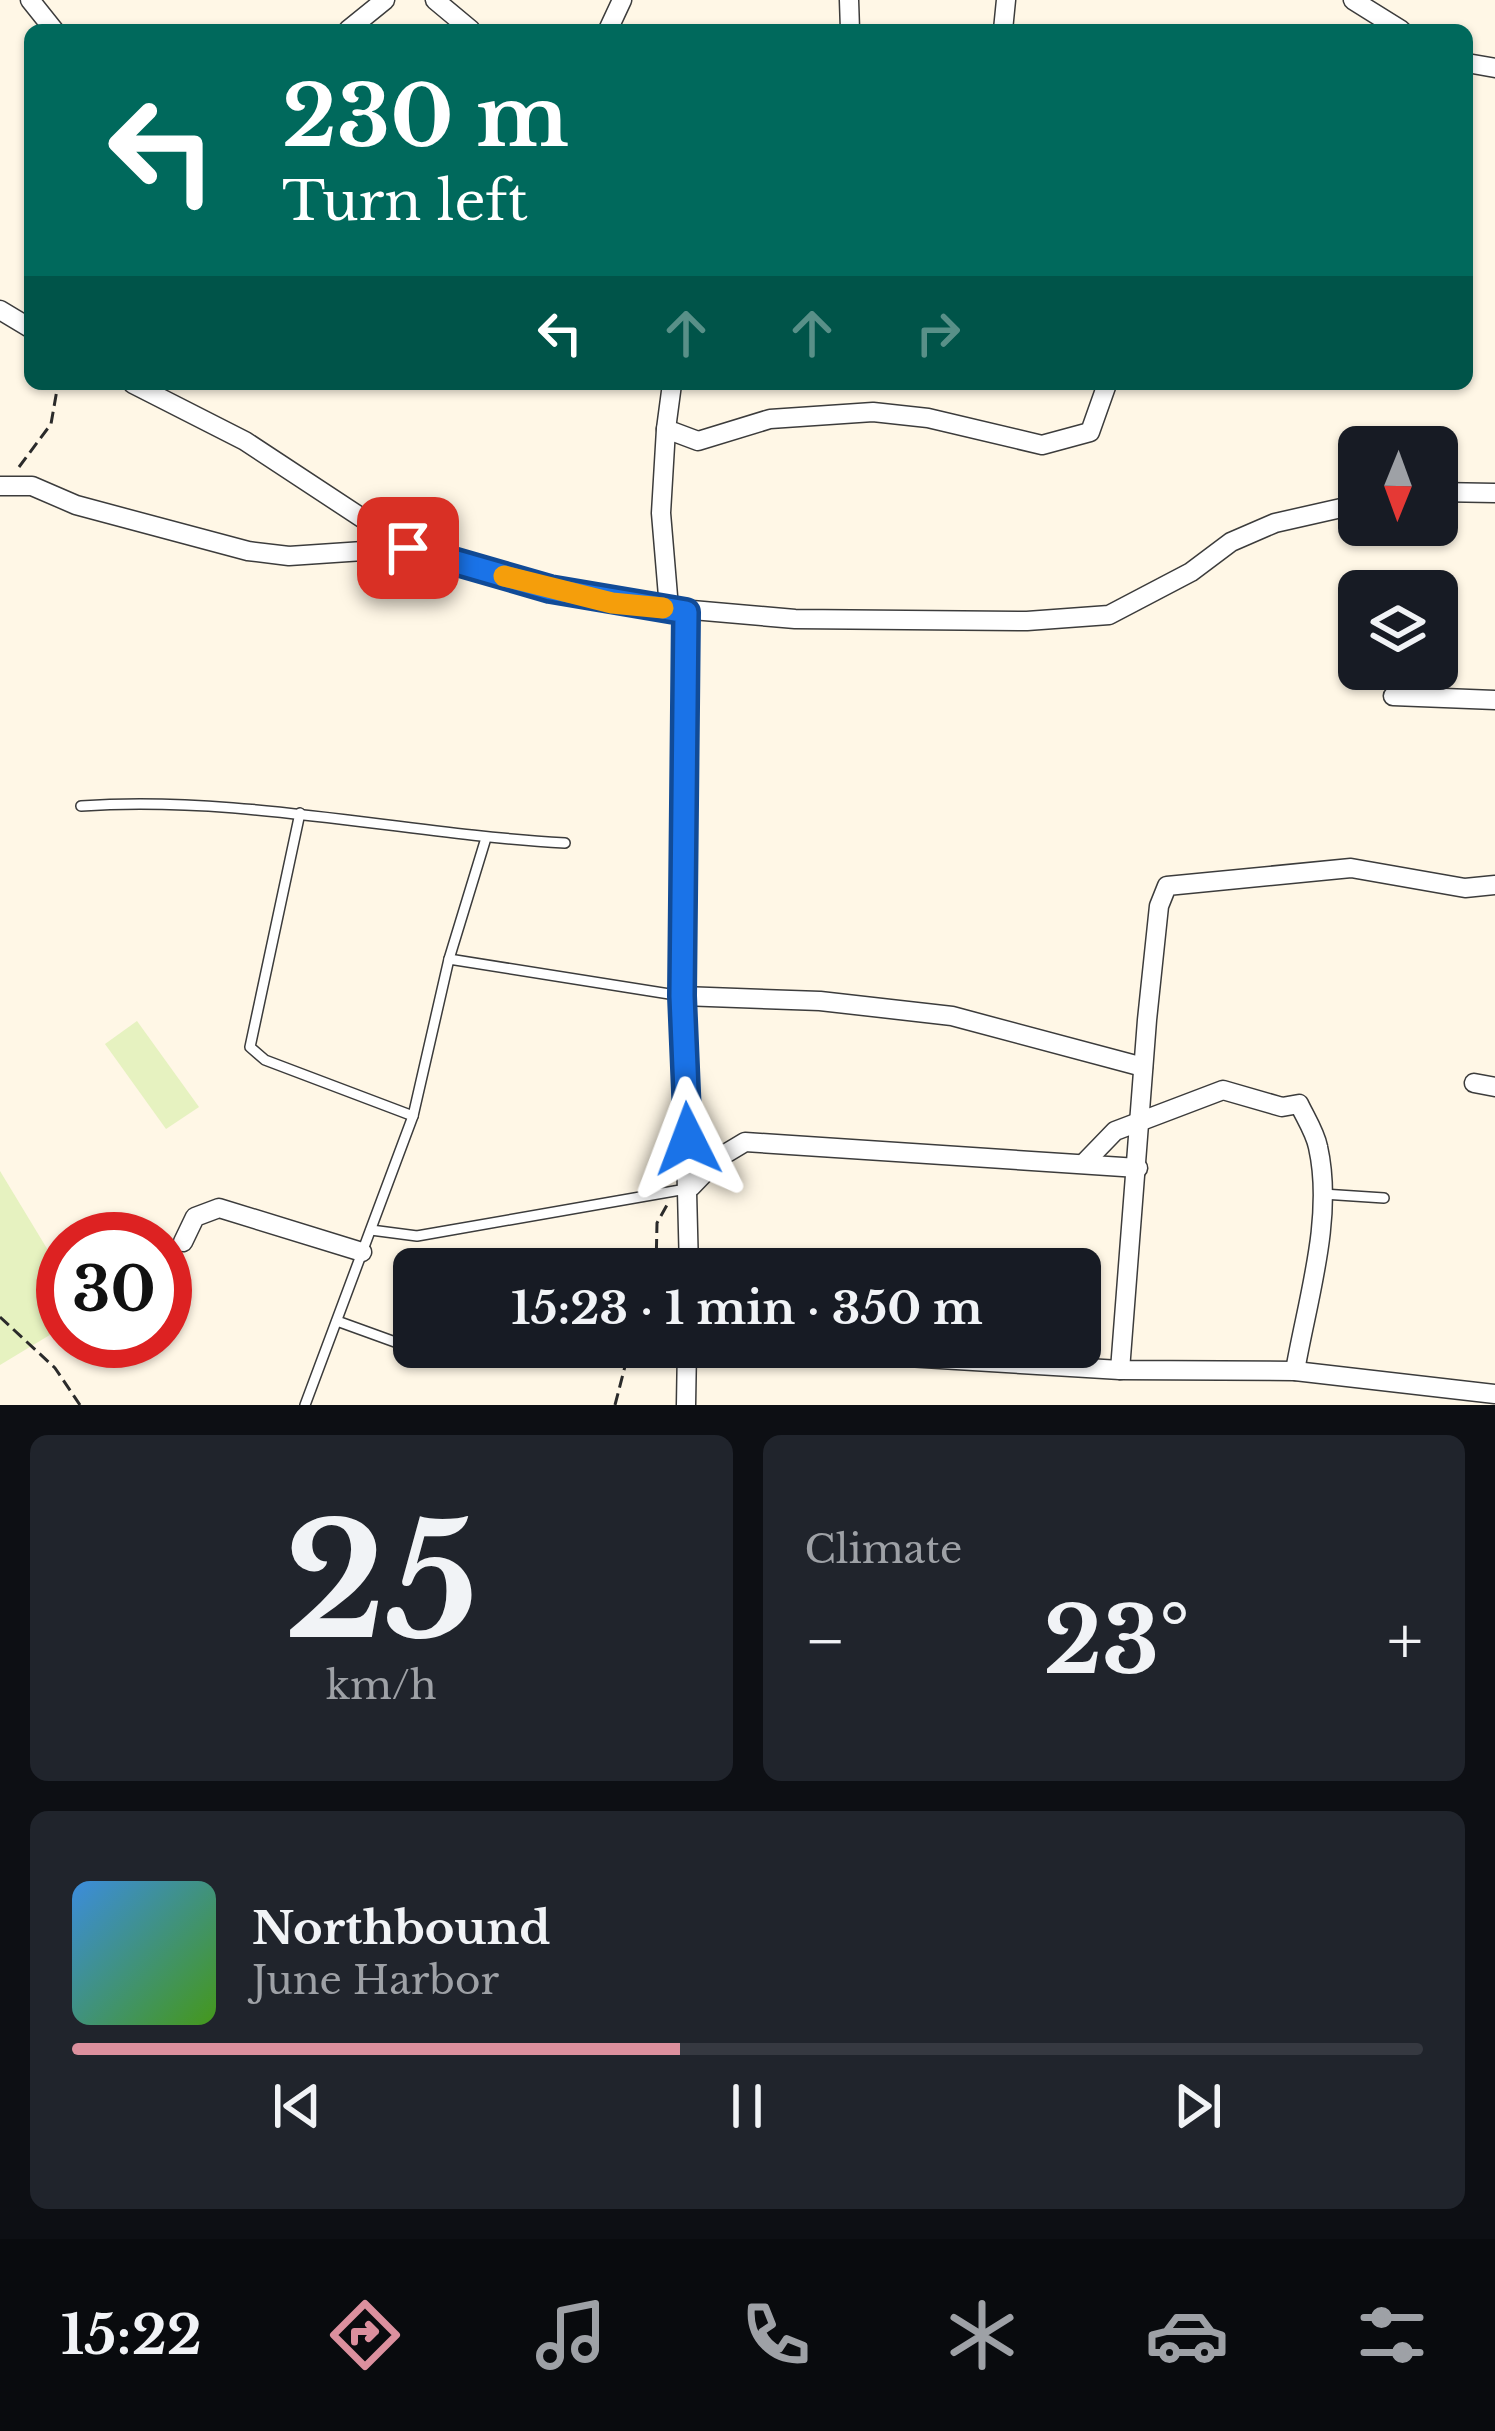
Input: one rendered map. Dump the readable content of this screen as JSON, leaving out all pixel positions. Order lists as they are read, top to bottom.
{
  "north": "bottom",
  "page": {
    "turn": ["230 m", "Turn left"],
    "limit": "30",
    "trip": "15:23 · 1 min · 350 m",
    "tile": [
      ["25", "km/h"],
      "Climate"
    ],
    "heat": ["−", "23°", "+"],
    "song": ["Northbound", "June Harbor"],
    "tabs": "15:22"
  }
}
